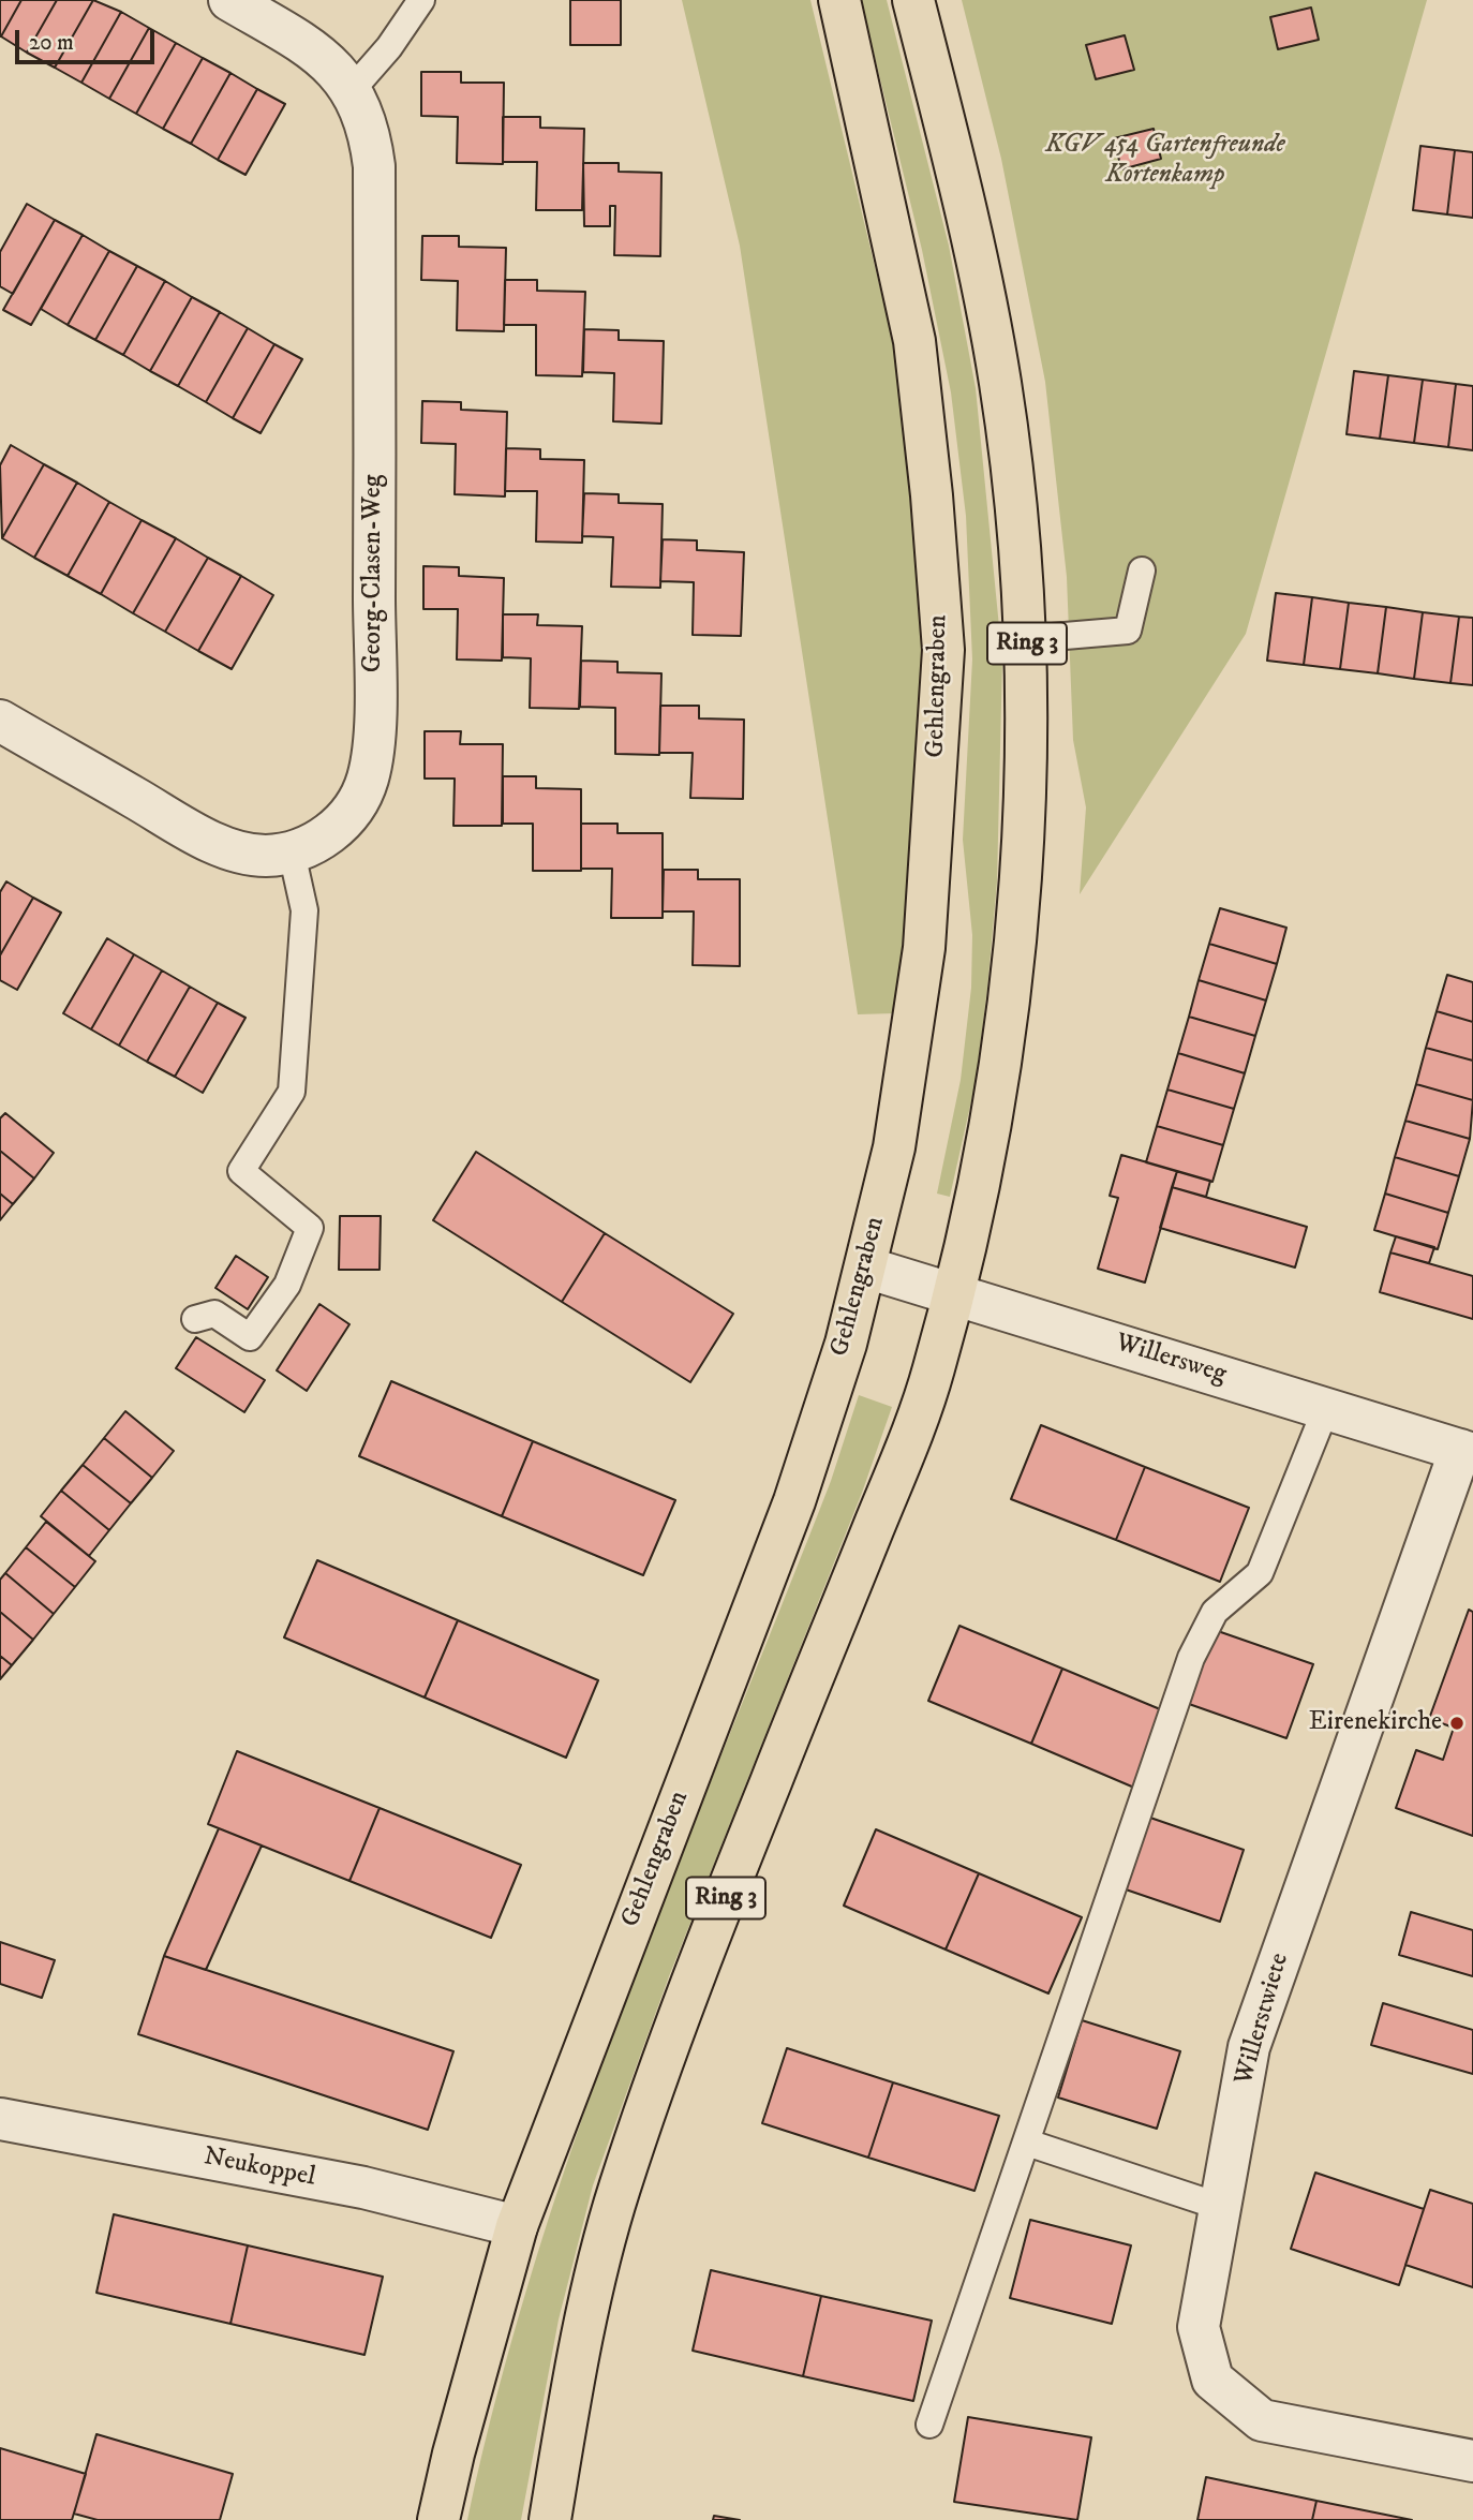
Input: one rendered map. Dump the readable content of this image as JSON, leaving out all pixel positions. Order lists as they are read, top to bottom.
{
  "streets": {
    "main road": ["Ring 3", "Gehlengraben"],
    "street": [
      "Georg-Clasen-Weg",
      "Willersweg",
      "Willerstwiete",
      "Neukoppel"
    ]
  },
  "crossings": [
    ["Ring 3", "Willersweg"],
    ["Gehlengraben", "Willersweg"],
    ["Gehlengraben", "Neukoppel"],
    ["Willersweg", "Willerstwiete"]
  ],
  "parks": ["KGV 454 Gartenfreunde Kortenkamp"],
  "places": ["Eirenekirche"],
  "scale_bar": "20 m"
}
